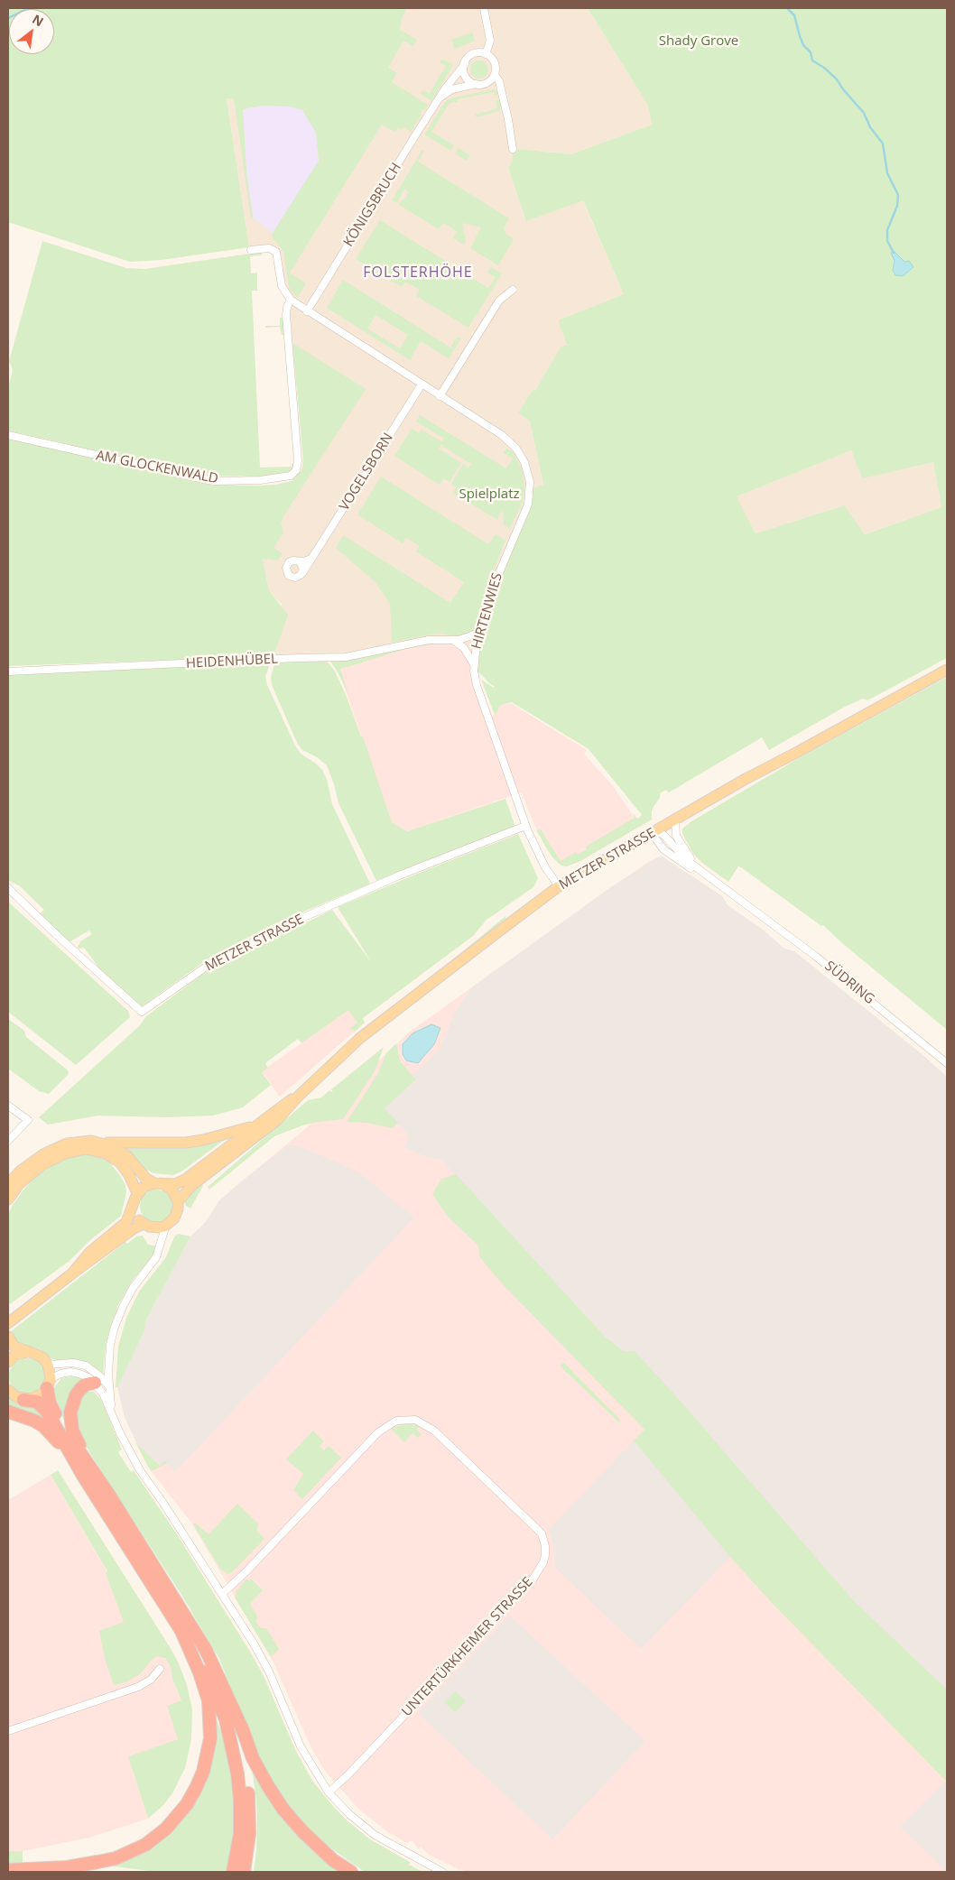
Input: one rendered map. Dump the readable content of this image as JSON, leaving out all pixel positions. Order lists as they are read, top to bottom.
{
  "streets": {
    "main road": ["METZER STRASSE"],
    "street": [
      "KÖNIGSBRUCH",
      "AM GLOCKENWALD",
      "VOGELSBORN",
      "HIRTENWIES",
      "HEIDENHÜBEL",
      "SÜDRING",
      "UNTERTÜRKHEIMER STRASSE"
    ]
  },
  "crossings": [
    ["KÖNIGSBRUCH", "HIRTENWIES"],
    ["AM GLOCKENWALD", "HIRTENWIES"],
    ["VOGELSBORN", "HIRTENWIES"],
    ["HIRTENWIES", "HEIDENHÜBEL"],
    ["HIRTENWIES", "METZER STRASSE"],
    ["METZER STRASSE", "SÜDRING"]
  ],
  "districts": ["FOLSTERHÖHE"],
  "parks": ["Shady Grove", "Spielplatz"],
  "north": "top right"
}
